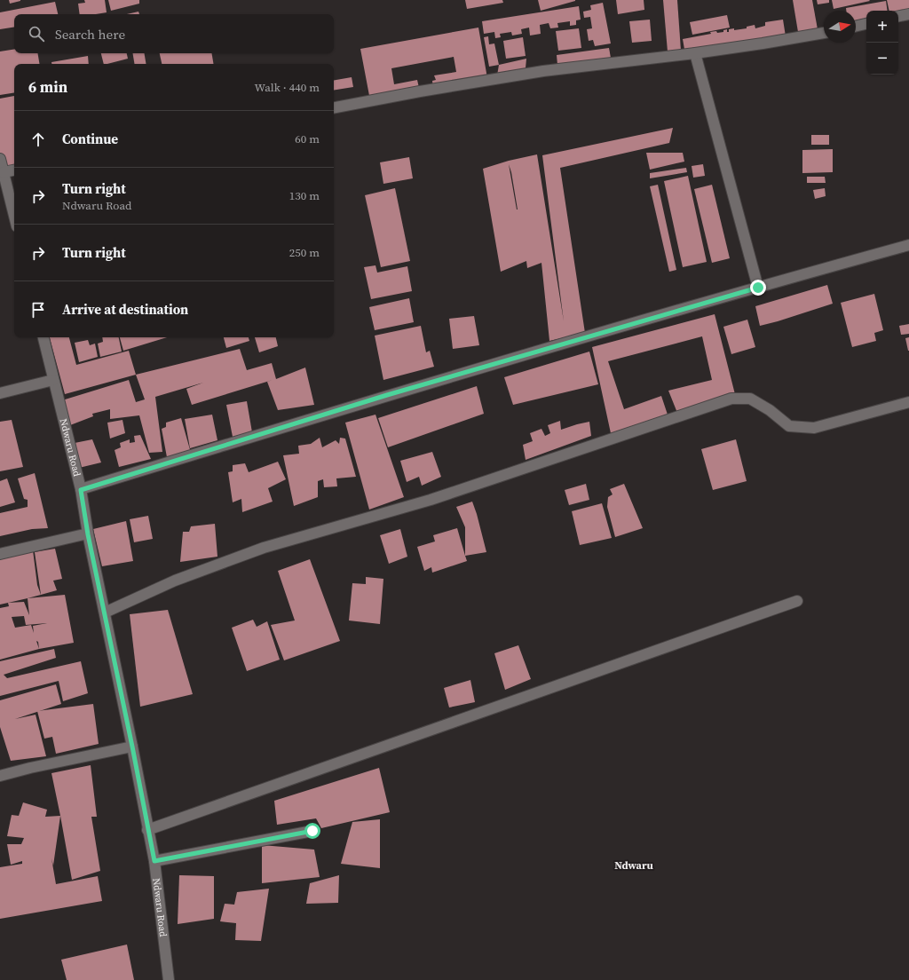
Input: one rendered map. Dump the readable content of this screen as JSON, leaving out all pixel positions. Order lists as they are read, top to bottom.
{
  "streets": {
    "street": ["Ndwaru Road"]
  },
  "districts": ["Ndwaru"],
  "north": "right",
  "page": {
    "map_buttons": ["+", "−"],
    "search": "Search here",
    "heading": ["6 min", "Walk · 440 m"],
    "list": [
      ["Continue", "60 m"],
      ["Turn right", "Ndwaru Road", "130 m"],
      ["Turn right", "250 m"],
      "Arrive at destination"
    ]
  }
}
